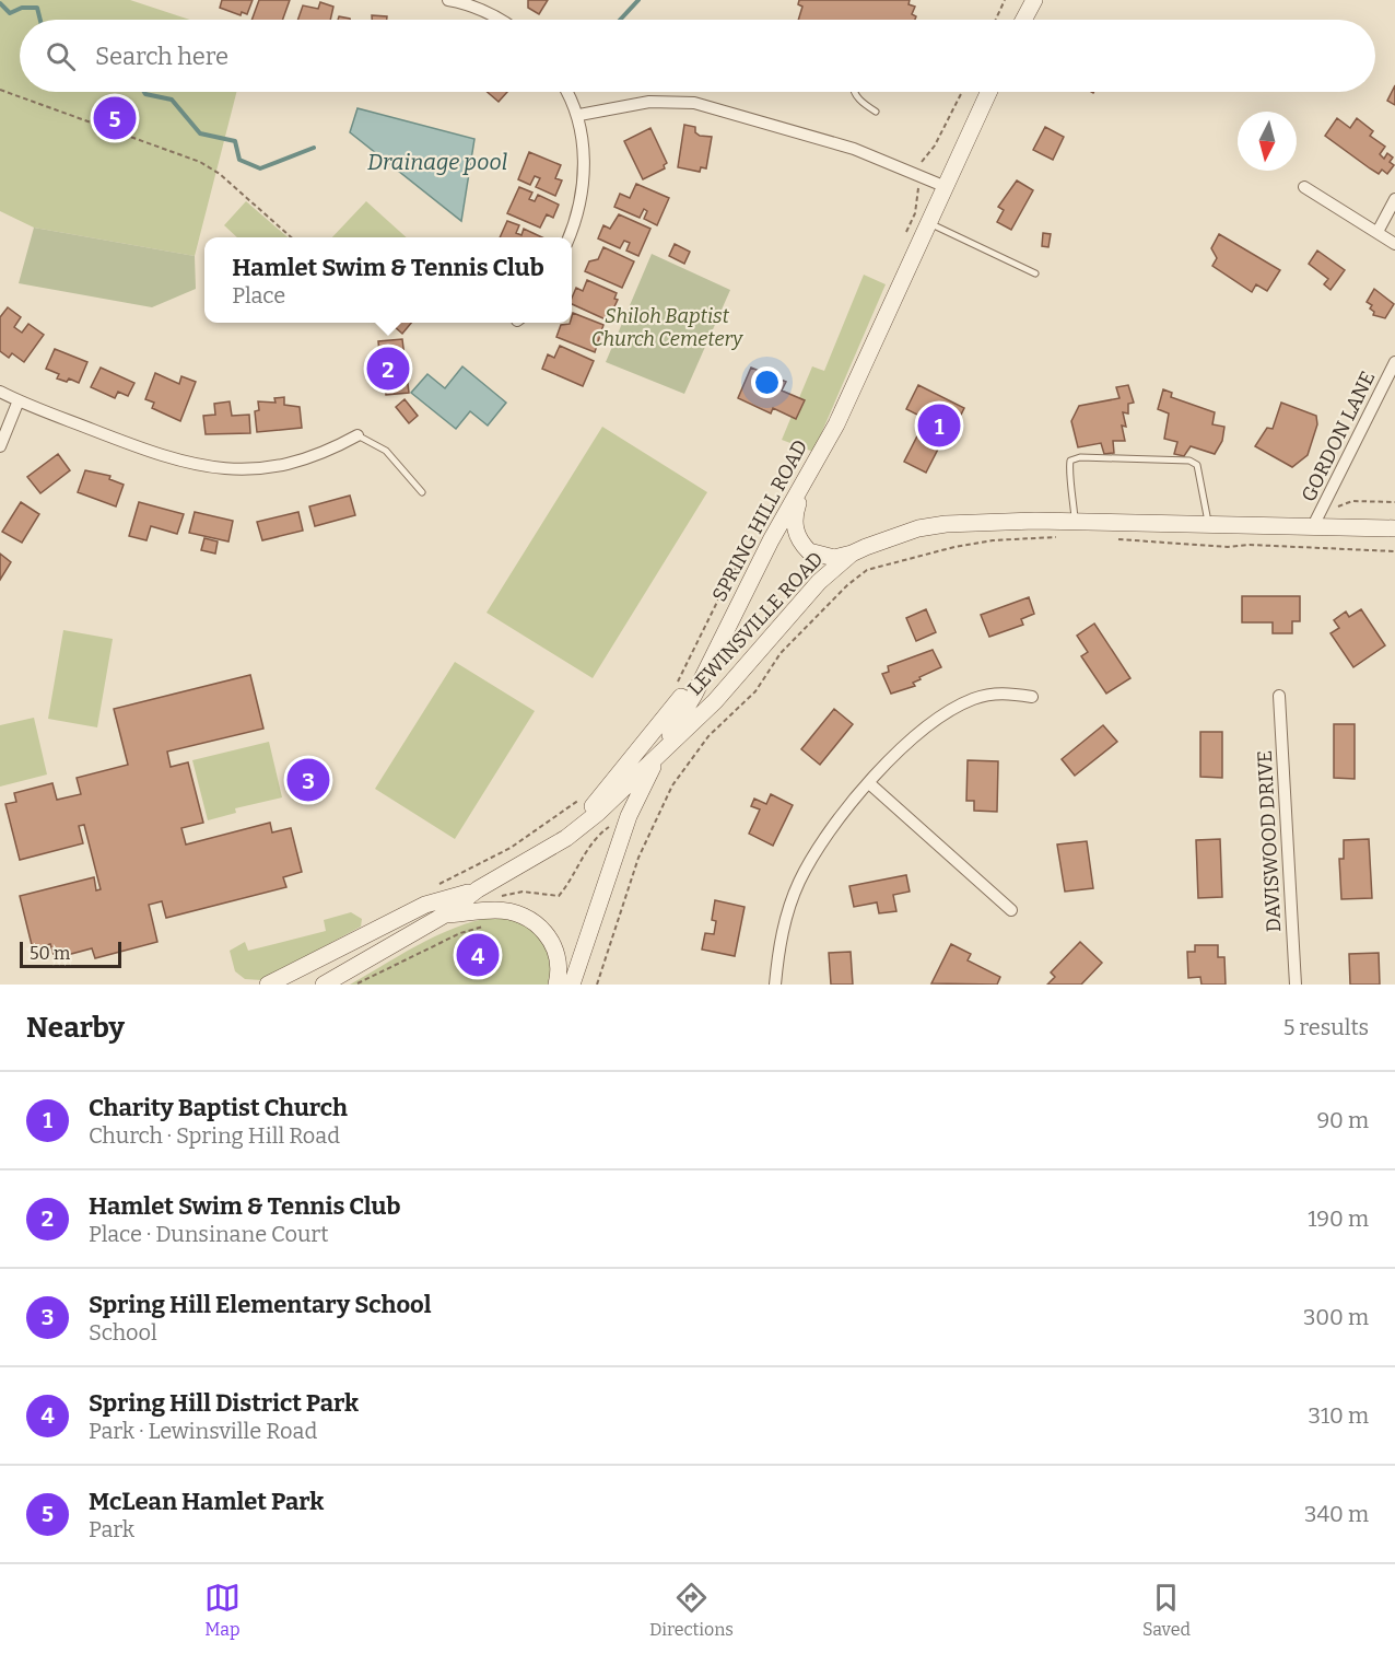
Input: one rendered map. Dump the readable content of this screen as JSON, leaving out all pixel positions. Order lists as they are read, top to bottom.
{
  "streets": {
    "main road": ["SPRING HILL ROAD", "LEWINSVILLE ROAD"],
    "street": ["GORDON LANE", "DAVISWOOD DRIVE"]
  },
  "crossings": [
    ["GORDON LANE", "LEWINSVILLE ROAD"],
    ["SPRING HILL ROAD", "LEWINSVILLE ROAD"]
  ],
  "water": ["Drainage pool"],
  "parks": ["Shiloh Baptist Church Cemetery"],
  "scale_bar": "50 m",
  "north": "bottom",
  "page": {
    "search": "Search here",
    "pins": [
      "5",
      "2",
      "1",
      "3",
      "4"
    ],
    "popup": ["Hamlet Swim & Tennis Club", "Place"],
    "scale": "50 m",
    "heading": ["Nearby", "5 results"],
    "list": [
      {
        "mark": "1",
        "name": "Charity Baptist Church",
        "note": "Church · Spring Hill Road",
        "value": "90 m"
      },
      {
        "mark": "2",
        "name": "Hamlet Swim & Tennis Club",
        "note": "Place · Dunsinane Court",
        "value": "190 m"
      },
      {
        "mark": "3",
        "name": "Spring Hill Elementary School",
        "note": "School",
        "value": "300 m"
      },
      {
        "mark": "4",
        "name": "Spring Hill District Park",
        "note": "Park · Lewinsville Road",
        "value": "310 m"
      },
      {
        "mark": "5",
        "name": "McLean Hamlet Park",
        "note": "Park",
        "value": "340 m"
      }
    ],
    "nav": ["Map", "Directions", "Saved"]
  }
}
